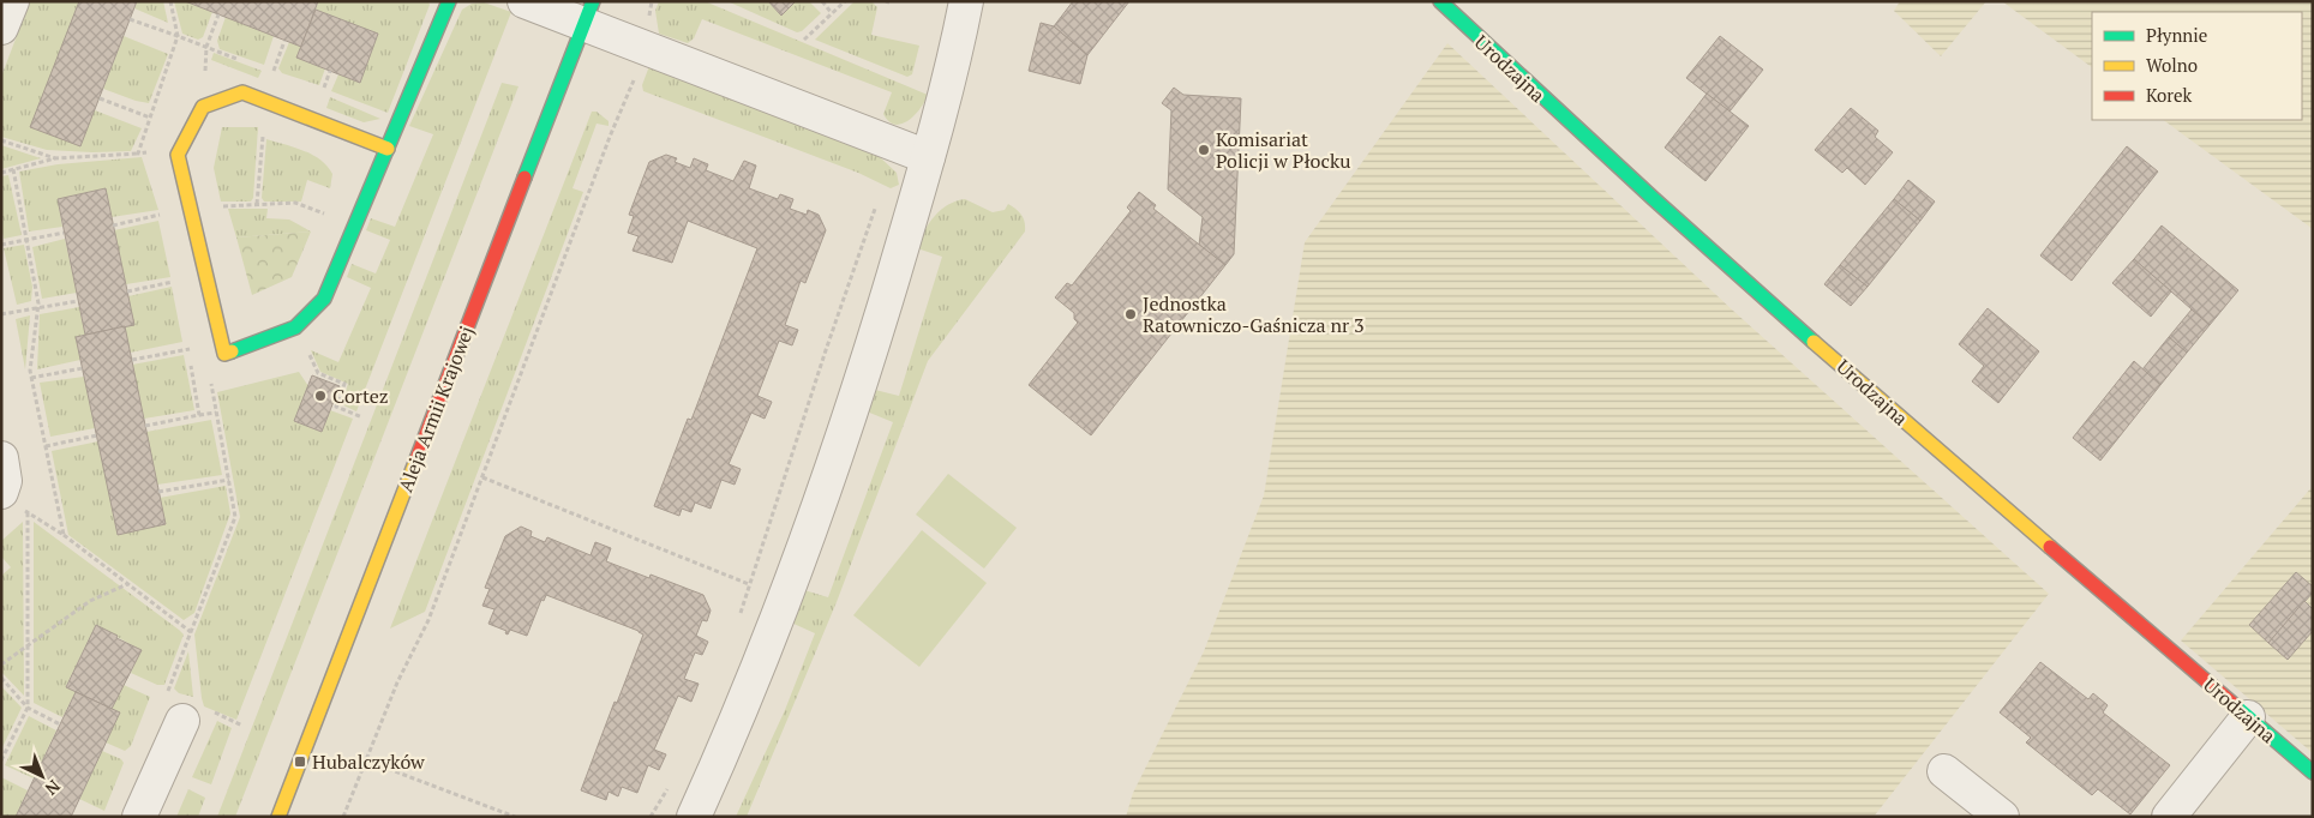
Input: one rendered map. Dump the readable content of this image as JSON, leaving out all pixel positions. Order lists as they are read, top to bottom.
{
  "streets": {
    "street": ["Urodzajna", "Aleja Armii Krajowej"]
  },
  "places": {
    "other": ["Komisariat Policji w Płocku", "Jednostka Ratowniczo-Gaśnicza nr 3", "Cortez"],
    "transit": ["Hubalczyków"]
  },
  "legend": ["Płynnie", "Wolno", "Korek"],
  "north": "bottom right"
}
